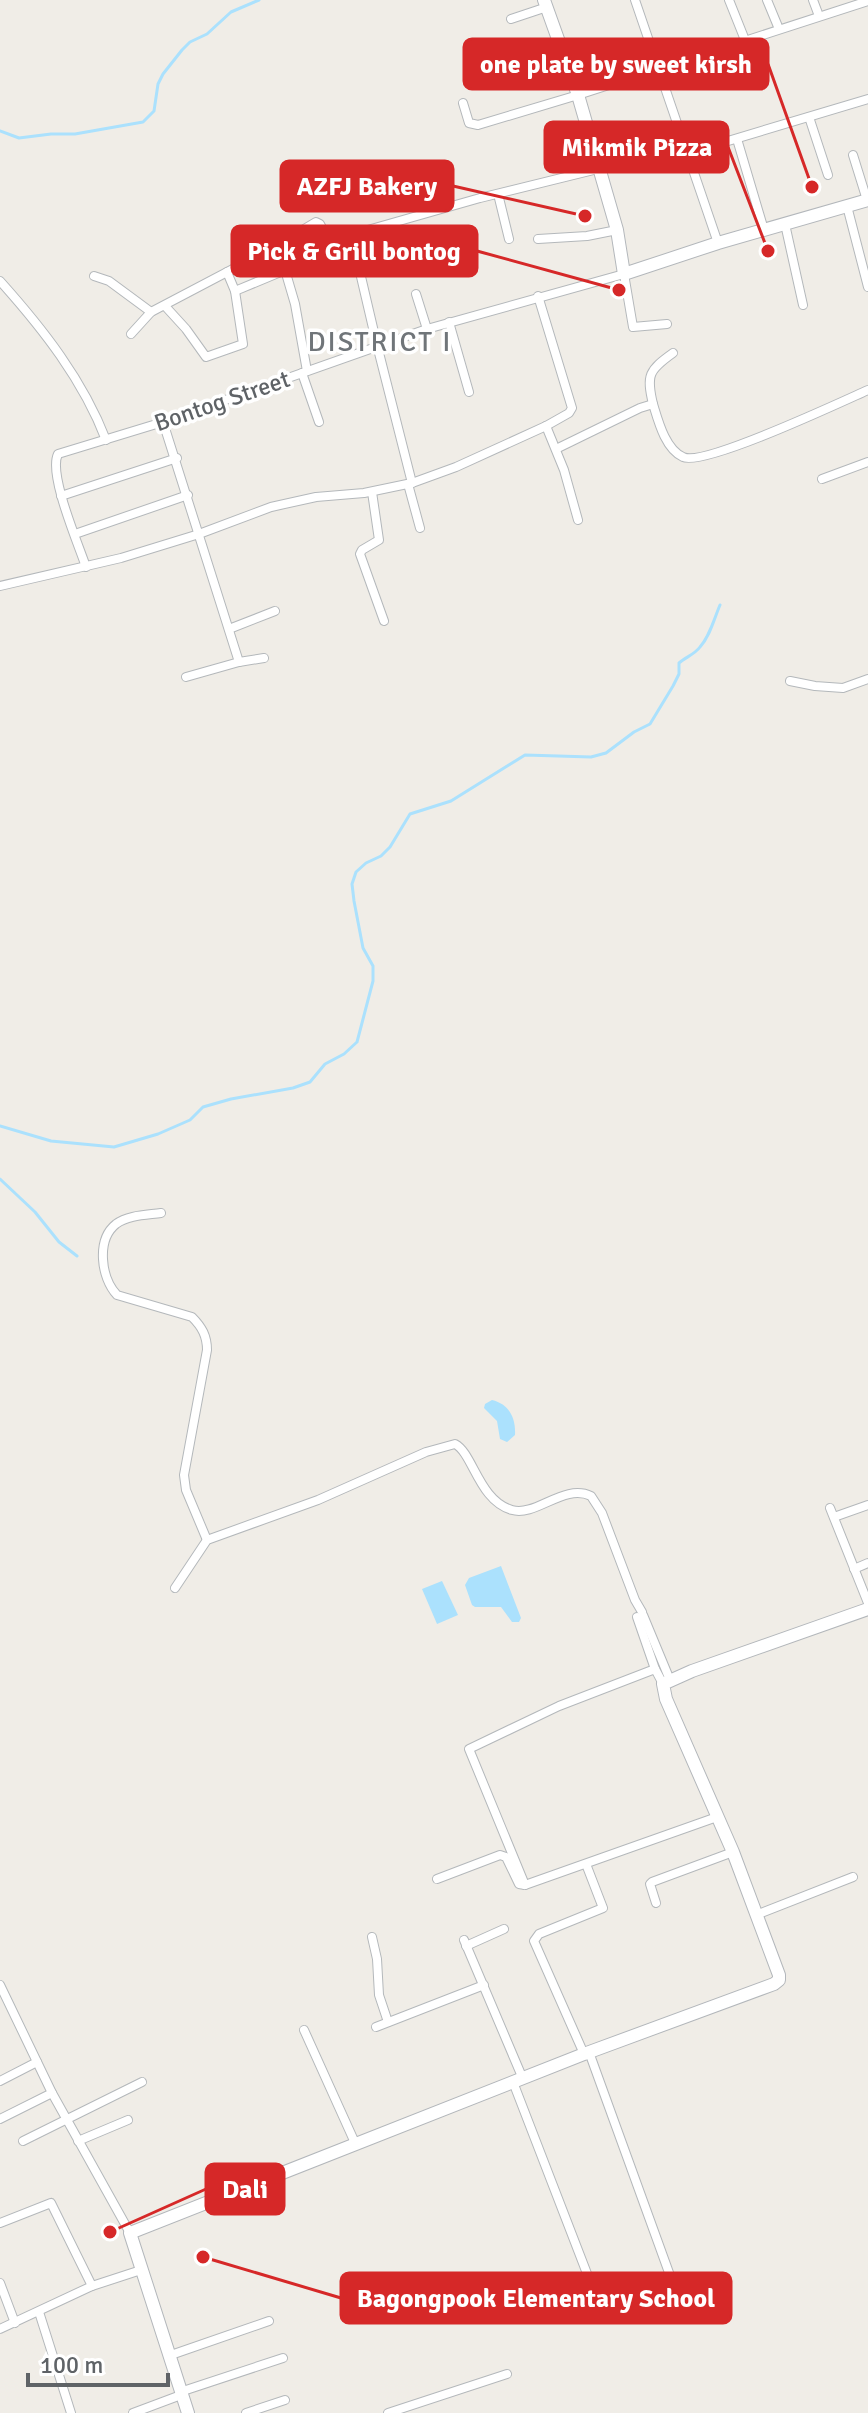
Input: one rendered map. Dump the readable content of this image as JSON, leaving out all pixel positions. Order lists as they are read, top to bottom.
{
  "streets": {
    "street": ["Bontog Street"]
  },
  "districts": ["DISTRICT I"],
  "places": [
    "one plate by sweet kirsh",
    "AZFJ Bakery",
    "Mikmik Pizza",
    "Pick & Grill bontog",
    "Dali",
    "Bagongpook Elementary School"
  ],
  "scale_bar": "100 m"
}
